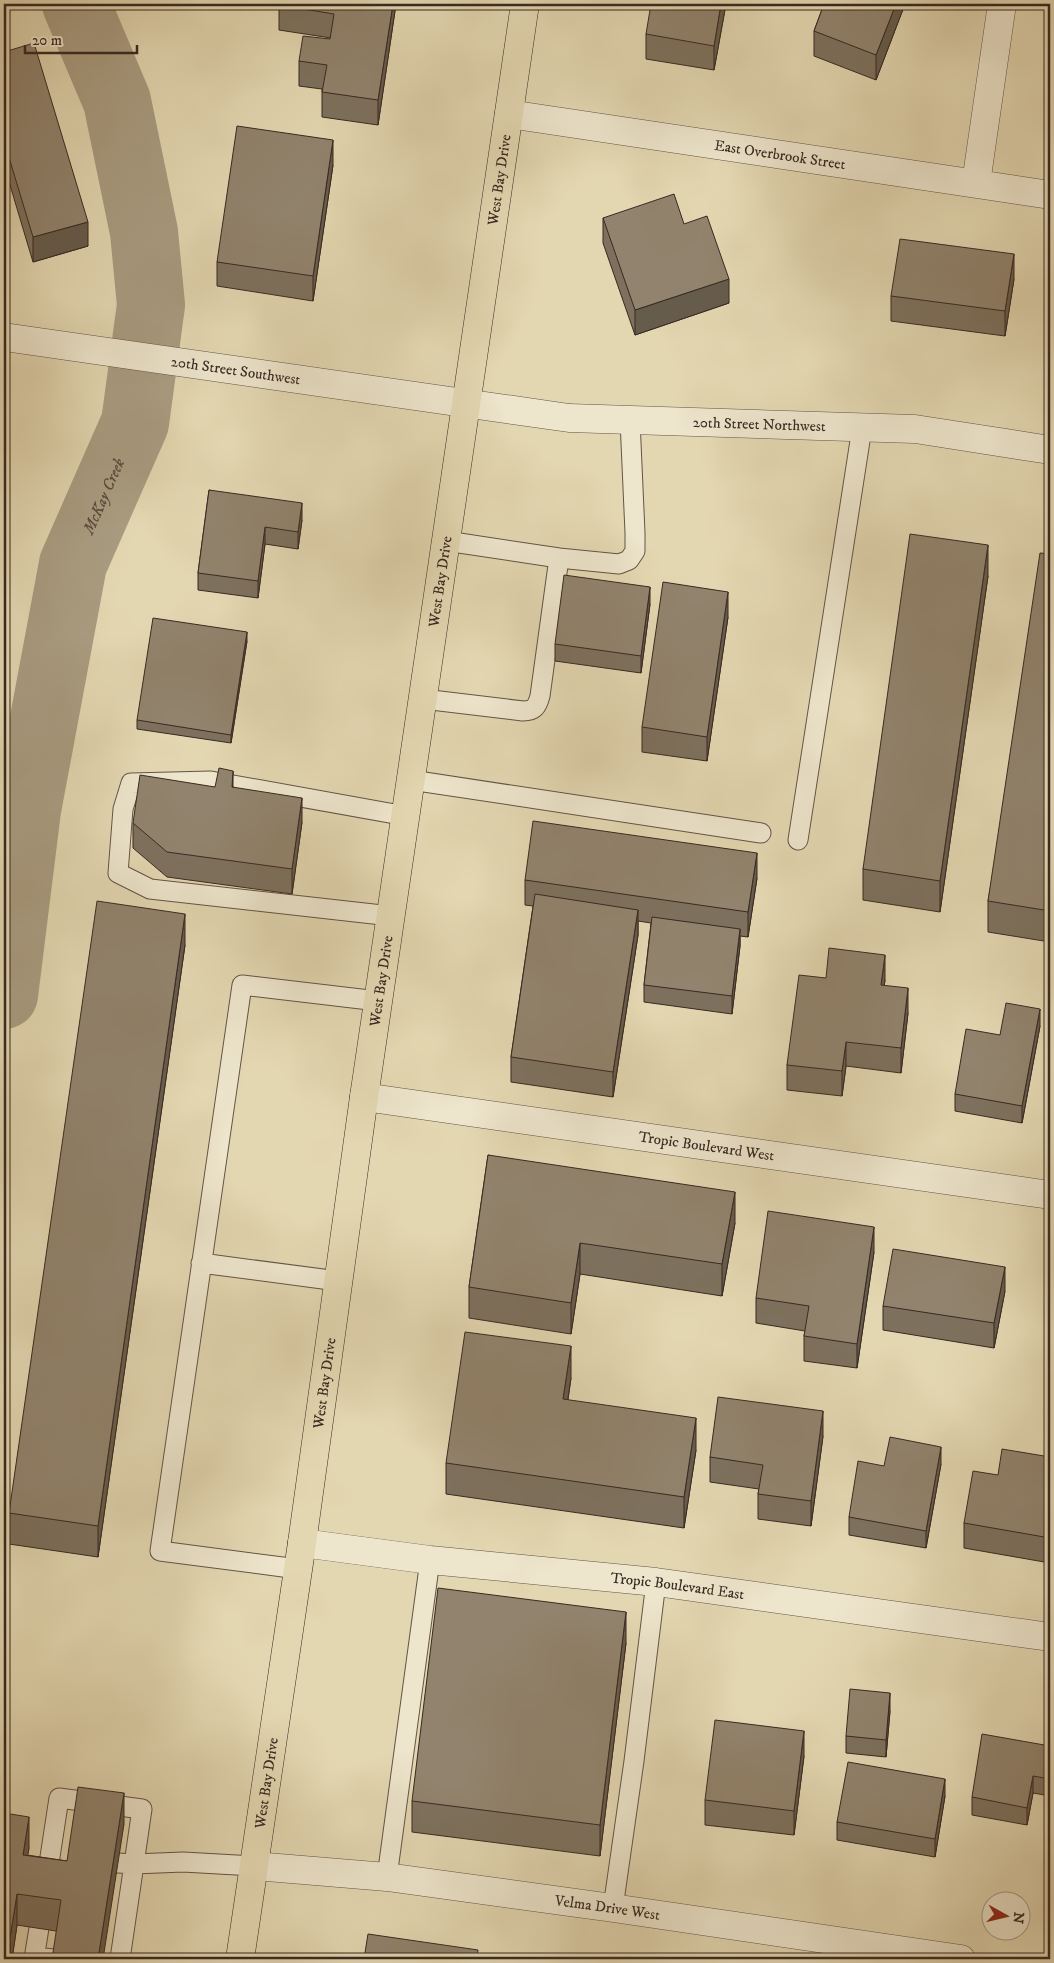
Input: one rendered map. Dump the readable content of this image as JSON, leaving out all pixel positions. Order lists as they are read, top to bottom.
{
  "streets": {
    "main road": ["West Bay Drive"],
    "street": [
      "East Overbrook Street",
      "20th Street Southwest",
      "20th Street Northwest",
      "Tropic Boulevard West",
      "Tropic Boulevard East",
      "Velma Drive West"
    ]
  },
  "crossings": [
    ["East Overbrook Street", "West Bay Drive"],
    ["West Bay Drive", "20th Street Southwest"],
    ["West Bay Drive", "20th Street Northwest"],
    ["West Bay Drive", "Tropic Boulevard West"],
    ["West Bay Drive", "Tropic Boulevard East"],
    ["West Bay Drive", "Velma Drive West"],
    ["20th Street Southwest", "20th Street Northwest"]
  ],
  "water": ["McKay Creek"],
  "scale_bar": "20 m",
  "north": "right"
}
